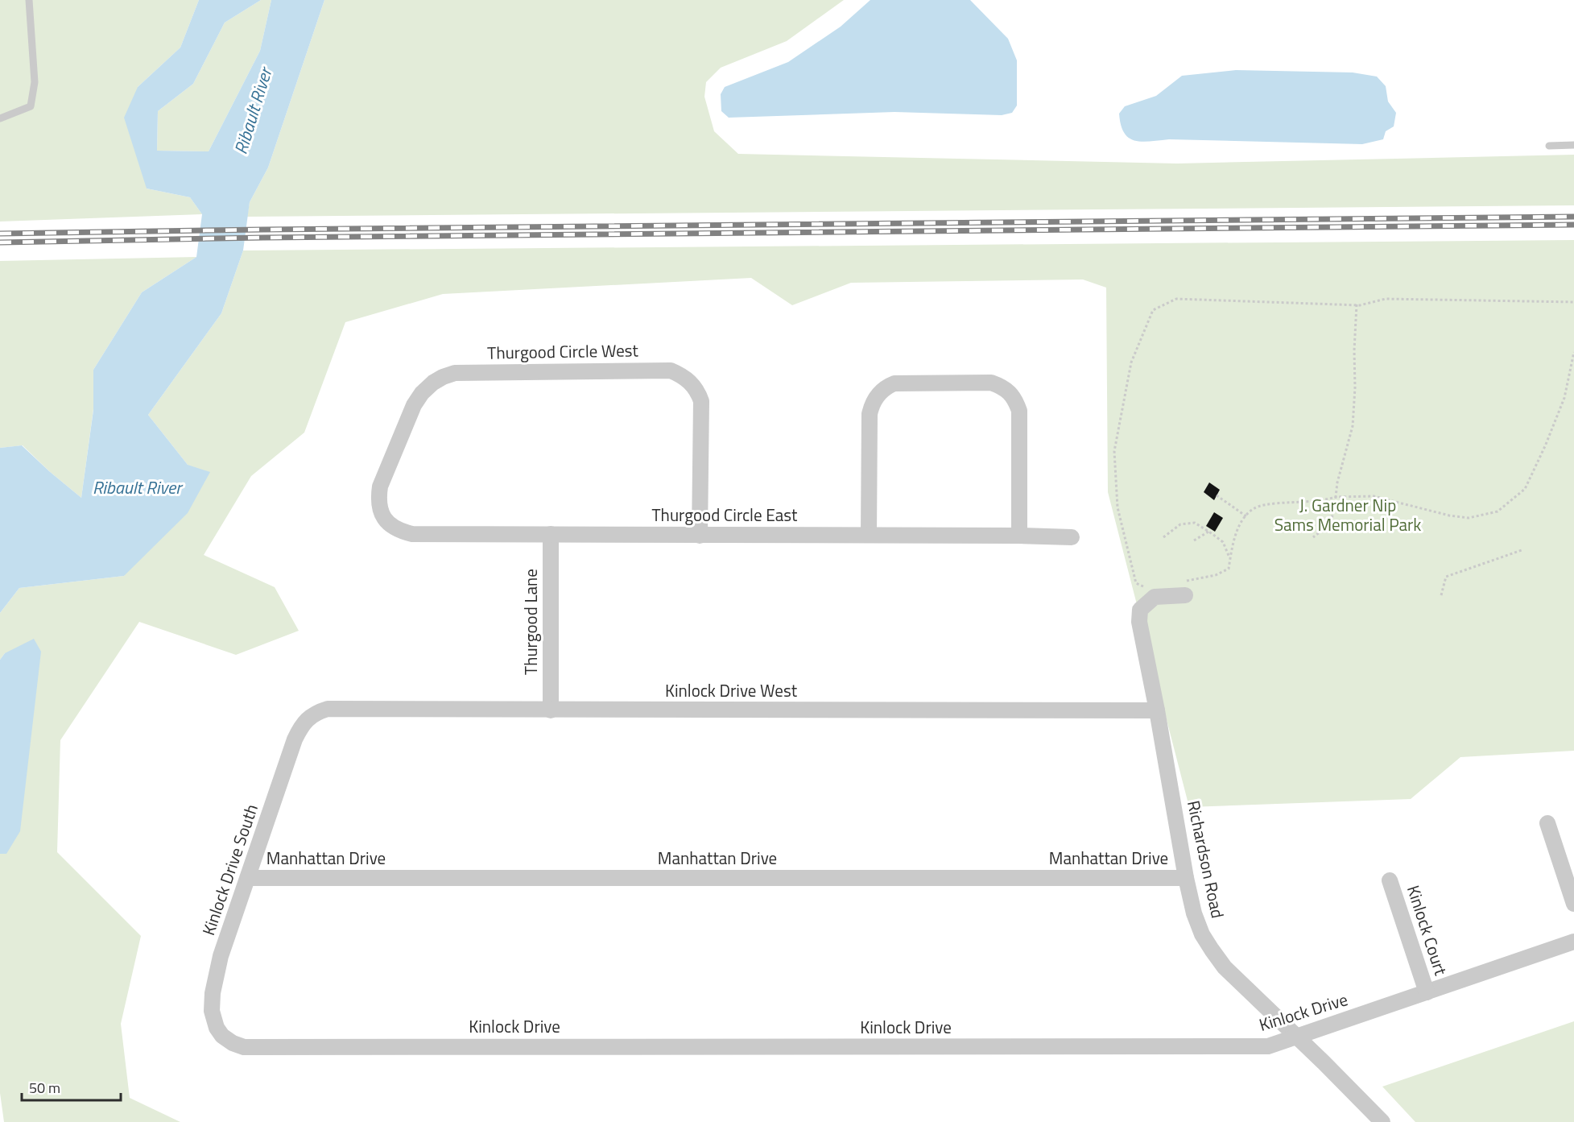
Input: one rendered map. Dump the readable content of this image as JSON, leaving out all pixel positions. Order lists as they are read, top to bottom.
{
  "streets": {
    "street": [
      "Thurgood Circle West",
      "Thurgood Circle East",
      "Thurgood Lane",
      "Kinlock Drive West",
      "Manhattan Drive",
      "Richardson Road",
      "Kinlock Drive South",
      "Kinlock Court",
      "Kinlock Drive"
    ]
  },
  "crossings": [
    ["Thurgood Circle West", "Thurgood Circle East"],
    ["Thurgood Circle East", "Thurgood Lane"],
    ["Thurgood Lane", "Kinlock Drive West"],
    ["Kinlock Drive West", "Richardson Road"],
    ["Kinlock Drive West", "Kinlock Drive South"],
    ["Manhattan Drive", "Richardson Road"],
    ["Manhattan Drive", "Kinlock Drive South"],
    ["Richardson Road", "Kinlock Drive"],
    ["Kinlock Drive South", "Kinlock Drive"],
    ["Kinlock Court", "Kinlock Drive"]
  ],
  "water": ["Ribault River"],
  "parks": ["J. Gardner Nip Sams Memorial Park"],
  "scale_bar": "50 m"
}
